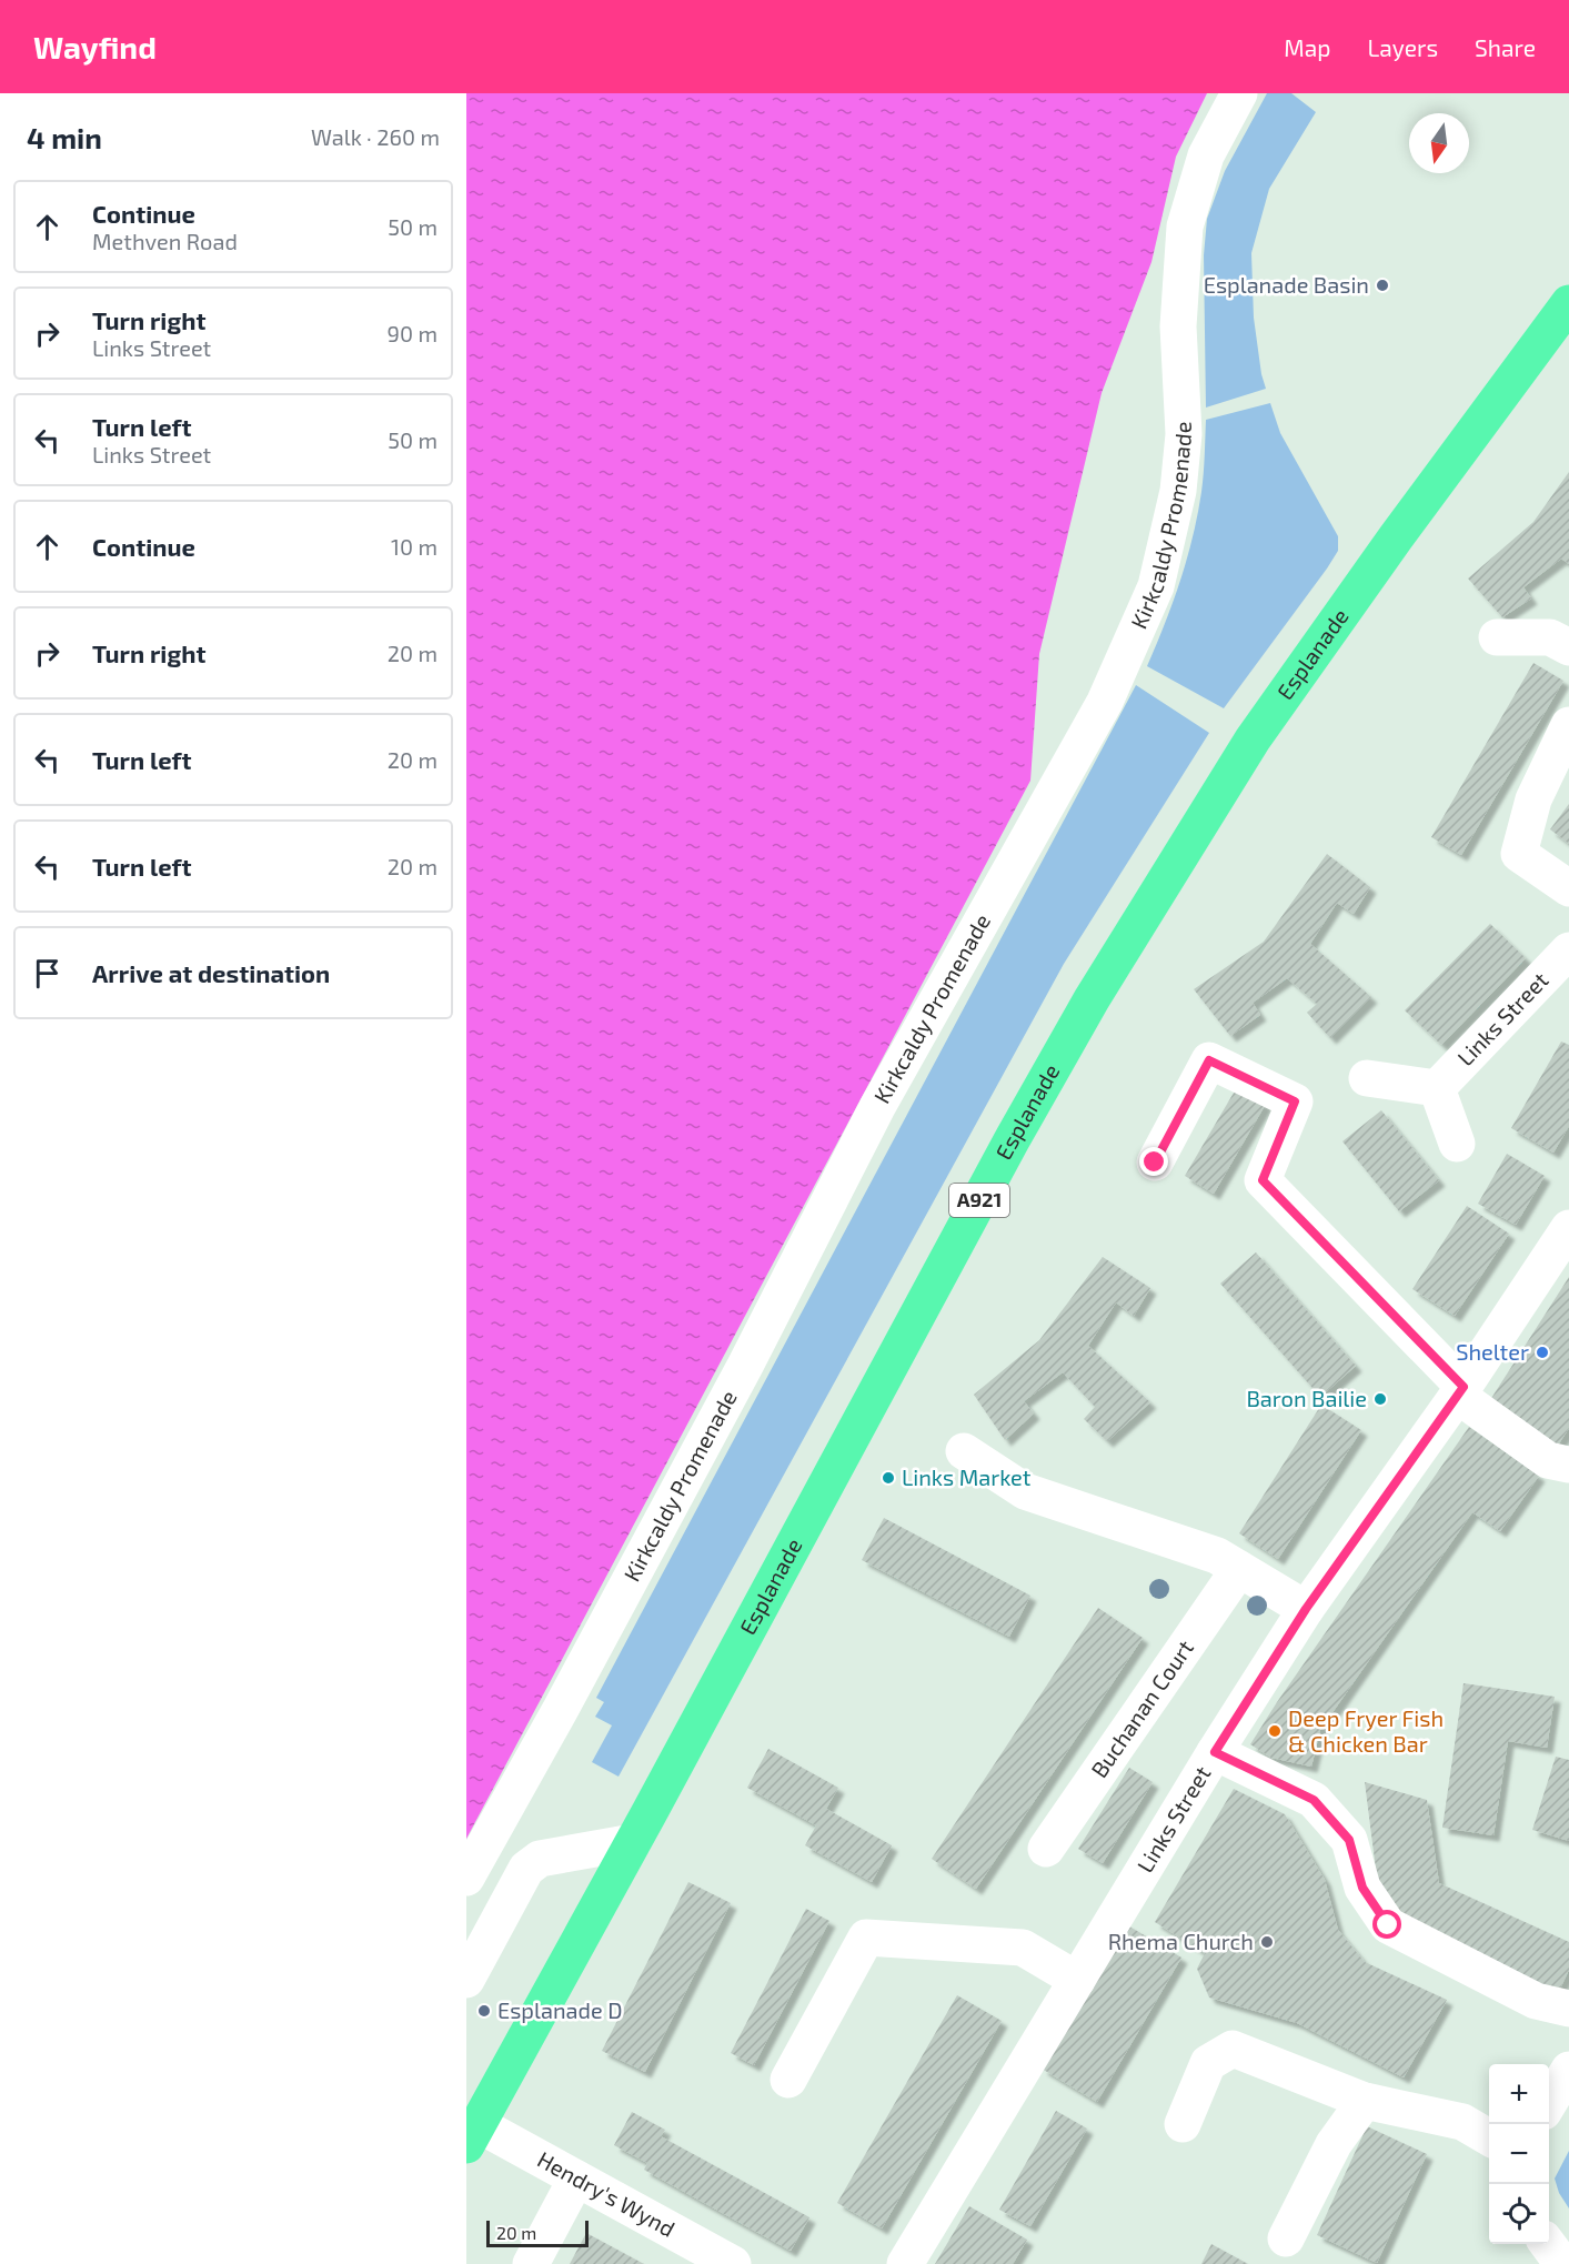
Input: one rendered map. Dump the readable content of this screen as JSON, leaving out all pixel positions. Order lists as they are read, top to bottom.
{
  "streets": {
    "main road": ["Esplanade", "A921"],
    "street": [
      "Kirkcaldy Promenade",
      "Links Street",
      "Buchanan Court",
      "Hendry's Wynd"
    ]
  },
  "crossings": [
    ["Esplanade", "Hendry's Wynd"]
  ],
  "places": [
    "Esplanade Basin",
    "Shelter",
    "Baron Bailie",
    "Links Market",
    "Deep Fryer Fish & Chicken Bar",
    "Rhema Church",
    "Esplanade D"
  ],
  "scale_bar": "20 m",
  "north": "bottom",
  "page": {
    "header": "Wayfind",
    "nav": ["Map", "Layers", "Share"],
    "heading": ["4 min", "Walk · 260 m"],
    "list": [
      ["Continue", "Methven Road", "50 m"],
      ["Turn right", "Links Street", "90 m"],
      ["Turn left", "Links Street", "50 m"],
      ["Continue", "10 m"],
      ["Turn right", "20 m"],
      ["Turn left", "20 m"],
      ["Turn left", "20 m"],
      "Arrive at destination"
    ],
    "map_buttons": ["+", "−"],
    "scale": "20 m"
  }
}
